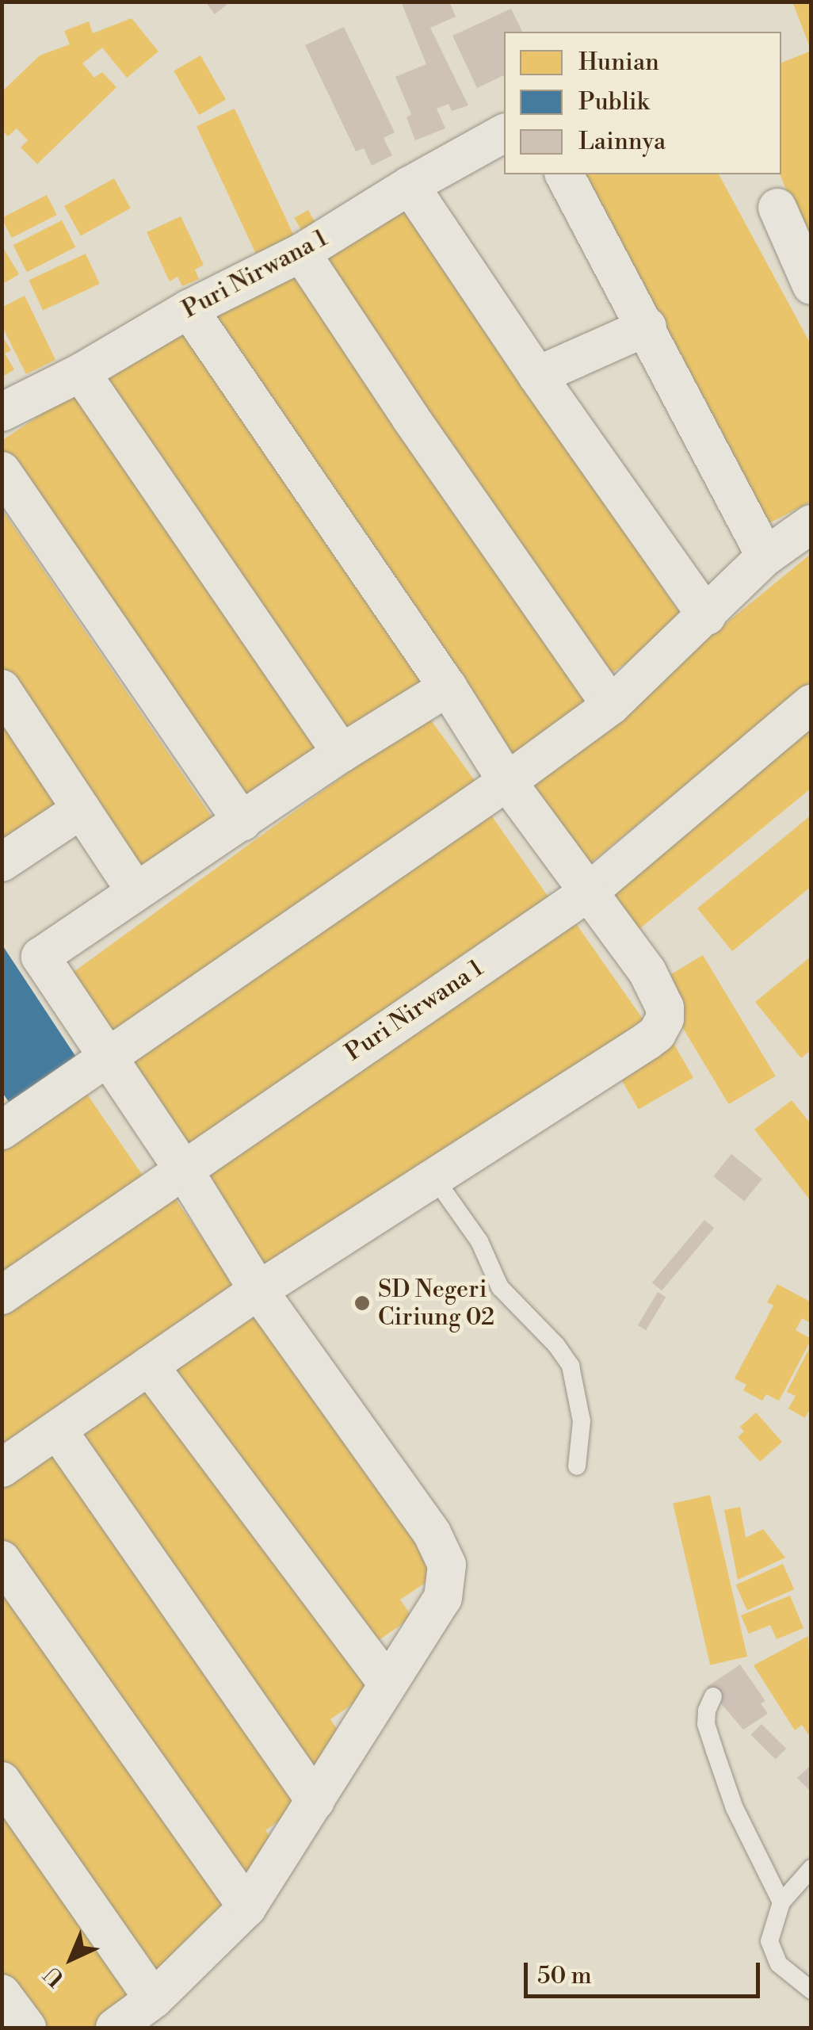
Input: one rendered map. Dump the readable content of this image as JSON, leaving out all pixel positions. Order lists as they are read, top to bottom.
{
  "streets": {
    "street": ["Puri Nirwana 1"]
  },
  "places": ["SD Negeri Ciriung 02"],
  "legend": ["Hunian", "Publik", "Lainnya"],
  "scale_bar": "50 m",
  "north": "bottom left"
}
